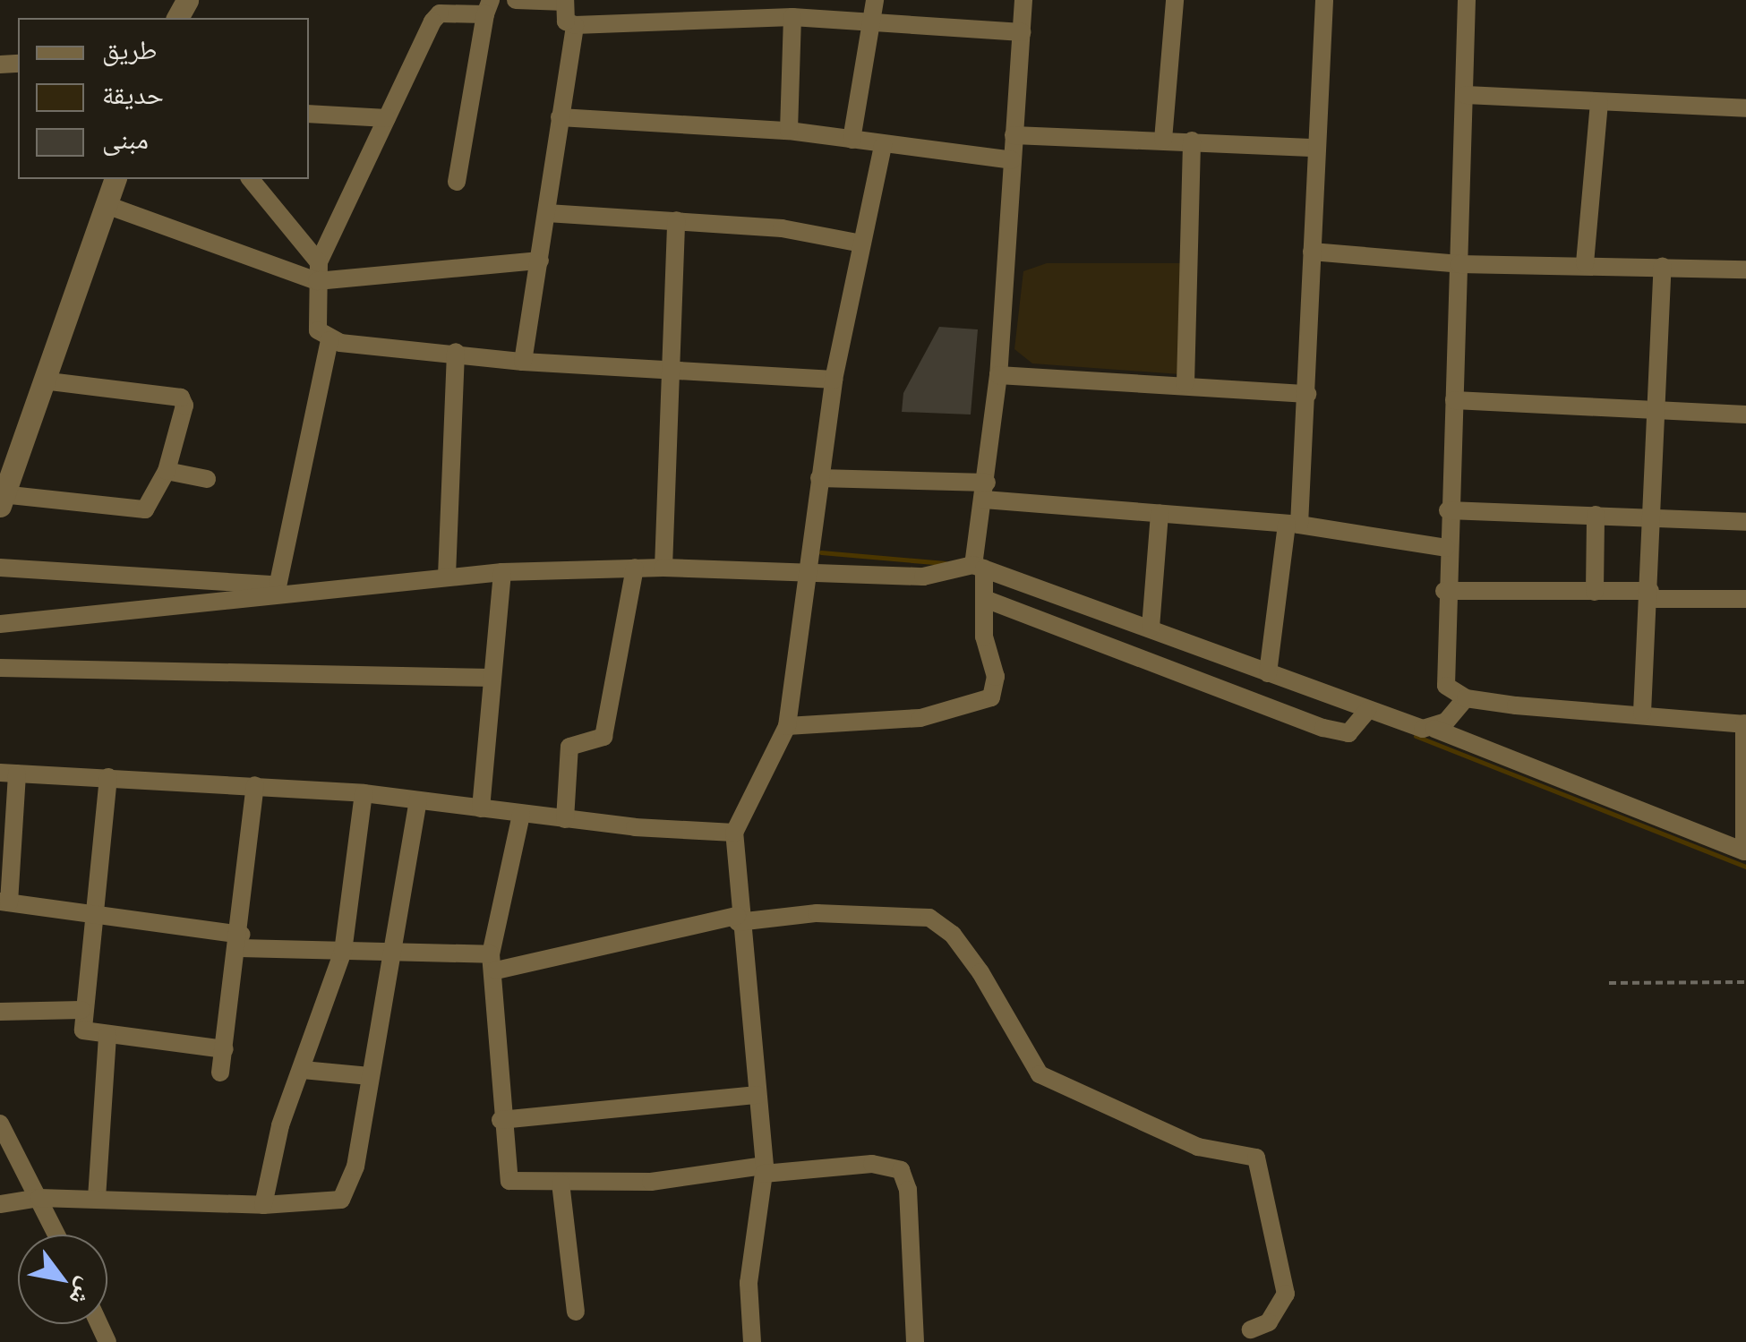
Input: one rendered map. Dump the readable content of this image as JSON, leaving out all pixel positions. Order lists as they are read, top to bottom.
{
  "legend": ["طريق", "حديقة", "مبنى"],
  "north": "bottom right"
}
